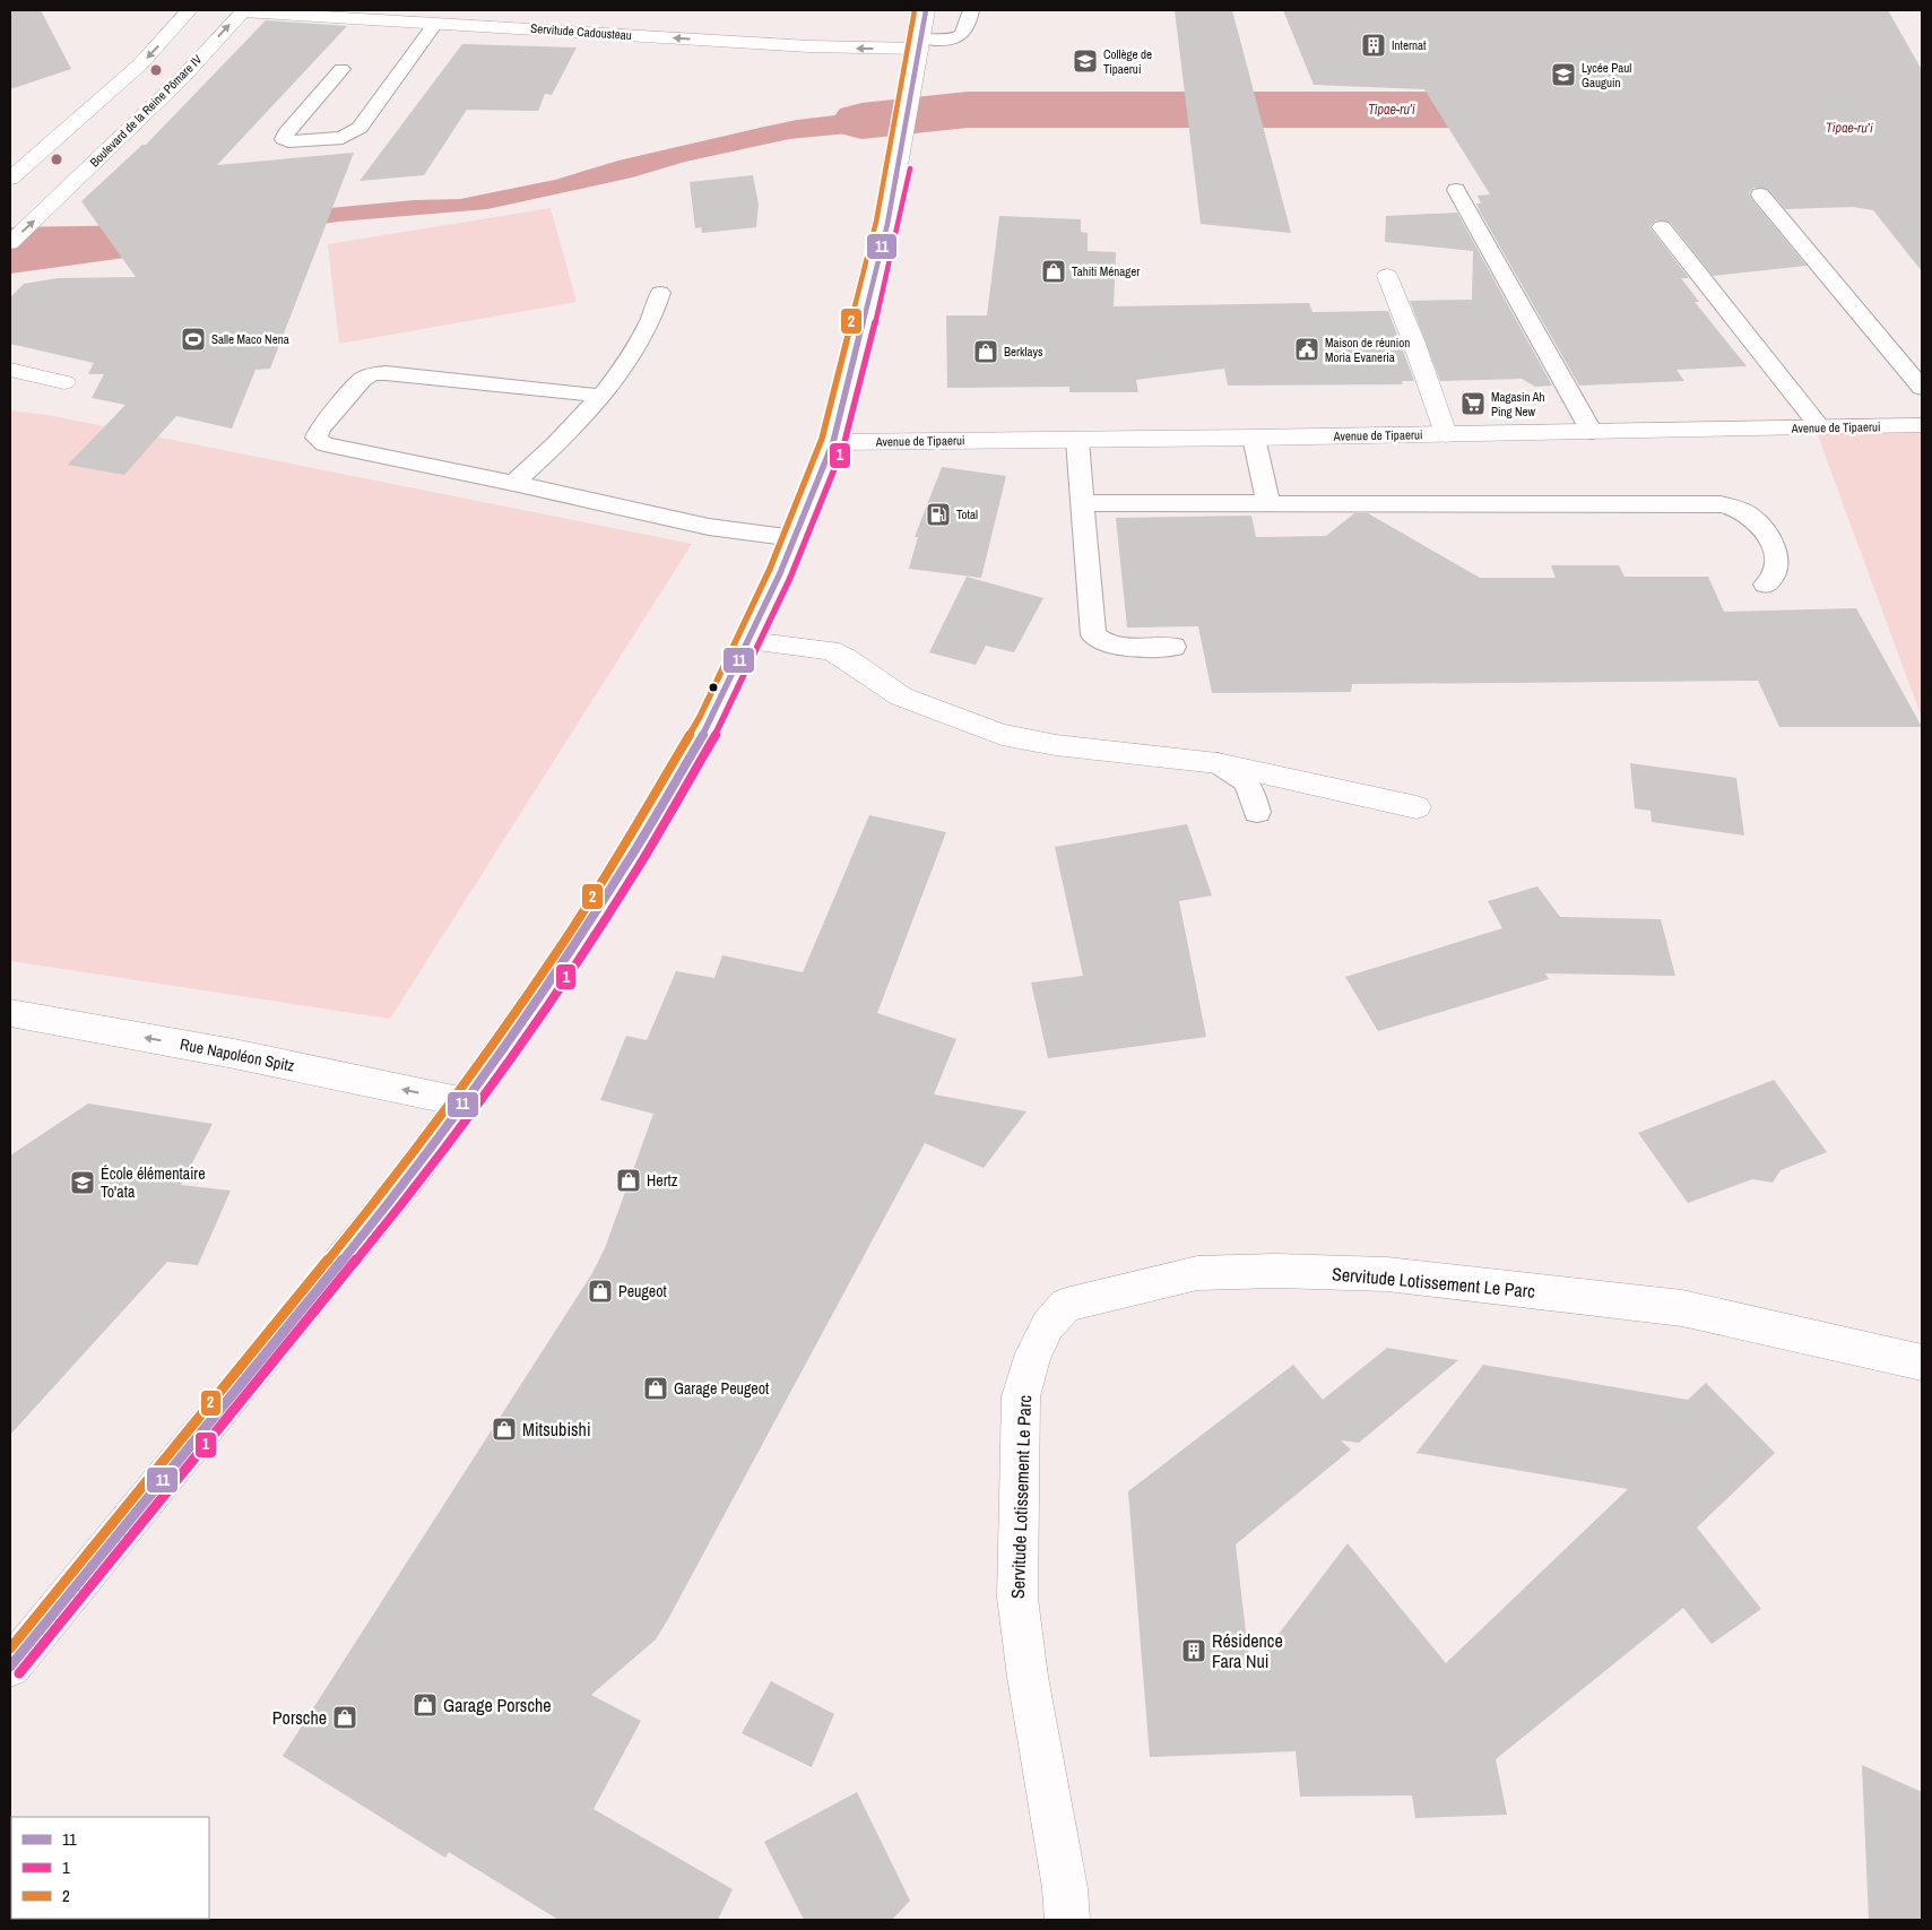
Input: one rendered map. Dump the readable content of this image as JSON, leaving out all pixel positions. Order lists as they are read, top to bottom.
{
  "streets": {
    "main road": [
      "Servitude Cadousteau",
      "Boulevard de la Reine Pōmare IV",
      "Avenue de Tipaerui",
      "Rue Napoléon Spitz",
      "Servitude Lotissement Le Parc"
    ]
  },
  "crossings": [
    ["Servitude Cadousteau", "Boulevard de la Reine Pōmare IV"]
  ],
  "one_way": ["Servitude Cadousteau", "Rue Napoléon Spitz"],
  "water": ["Tipae-ru’i"],
  "places": {
    "building": ["Internat", "Résidence Fara Nui"],
    "school or university": ["Collège de Tipaerui", "Lycée Paul Gauguin", "École élémentaire To'ata"],
    "shop": [
      "Tahiti Ménager",
      "Berklays",
      "Hertz",
      "Peugeot",
      "Garage Peugeot",
      "Mitsubishi",
      "Garage Porsche",
      "Porsche"
    ],
    "sports": ["Salle Maco Nena"],
    "public building": ["Maison de réunion Moria Evaneria"],
    "supermarket": ["Magasin Ah Ping New"],
    "fuel station": ["Total"]
  },
  "lines": ["transit line 11", "transit line 2", "transit line 1"],
  "legend": ["11", "1", "2"]
}
